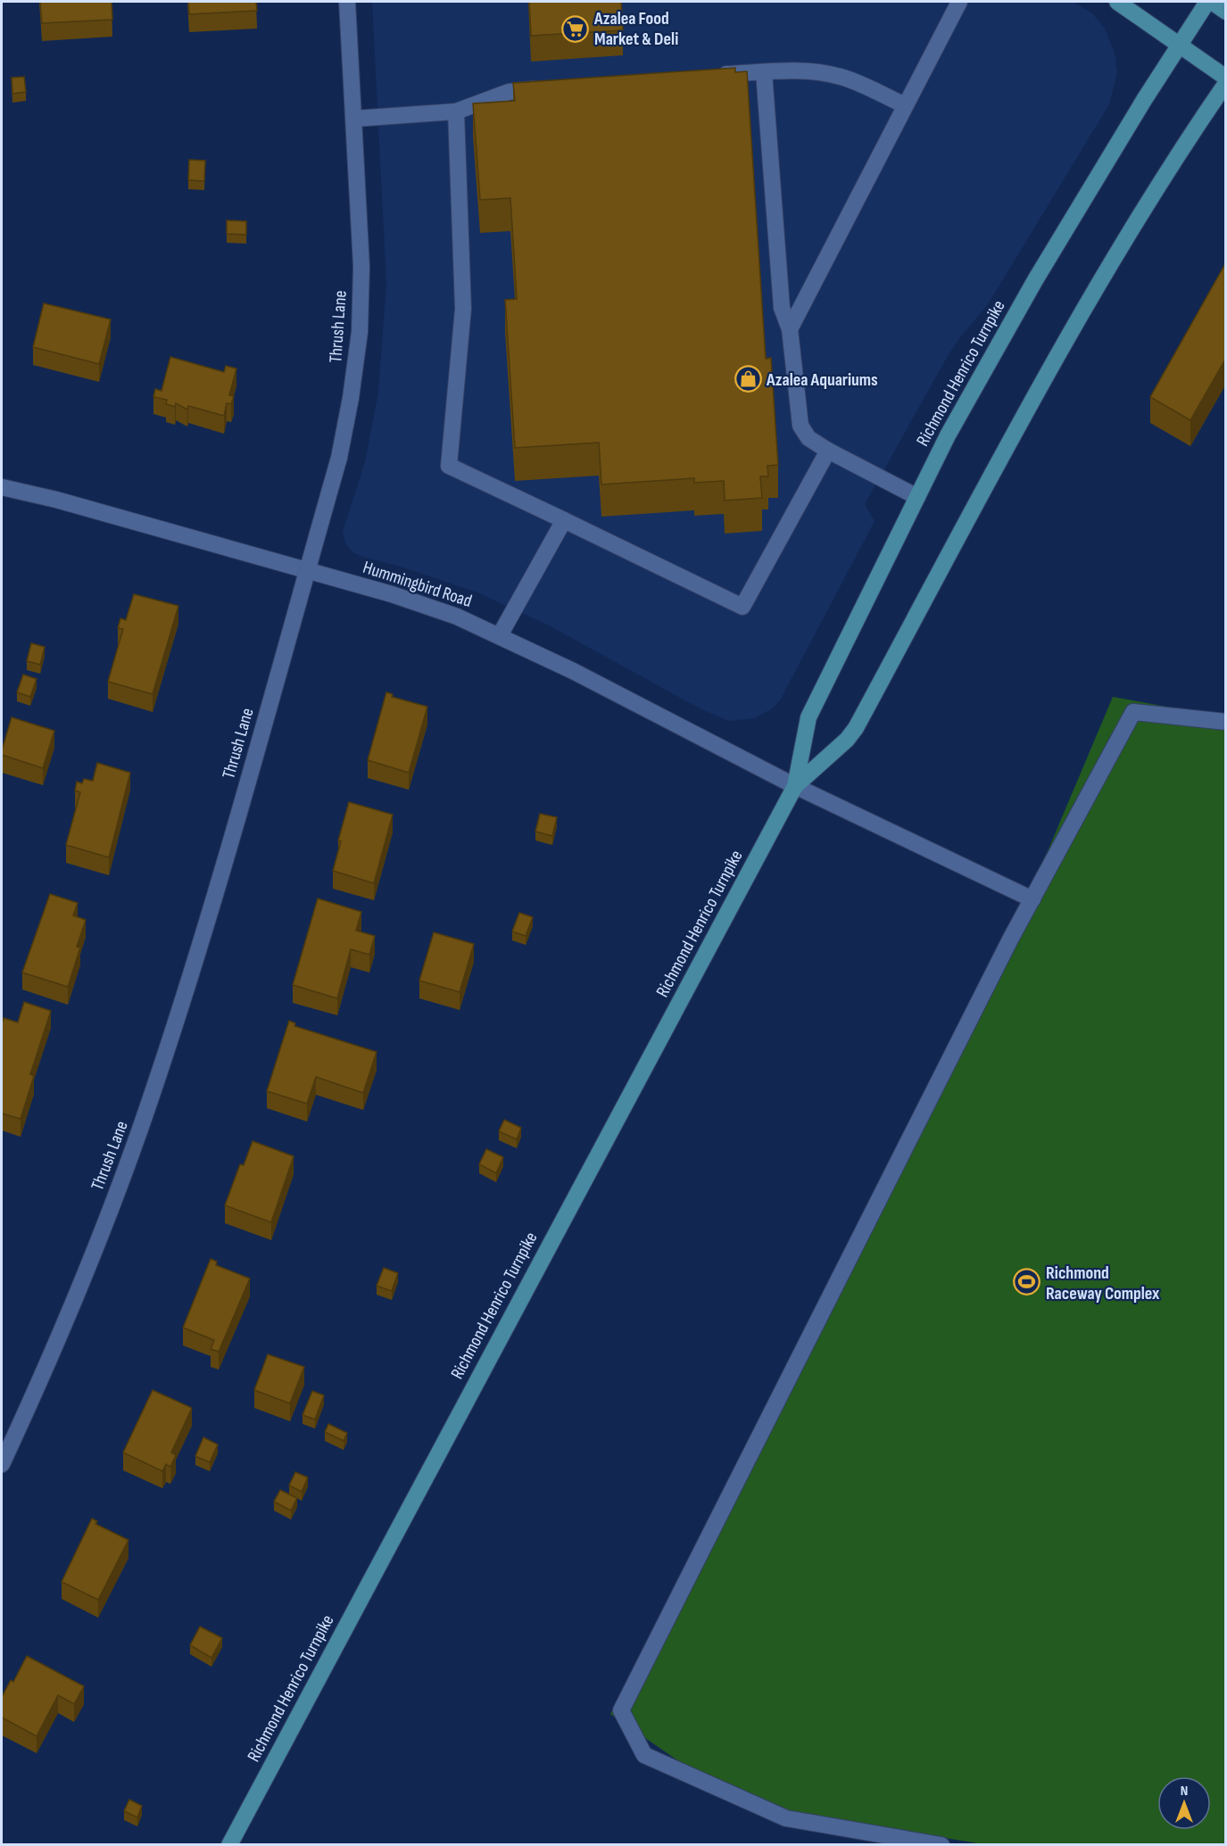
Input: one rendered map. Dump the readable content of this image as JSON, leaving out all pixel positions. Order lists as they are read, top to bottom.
{
  "streets": {
    "main road": ["Richmond Henrico Turnpike"],
    "street": ["Thrush Lane", "Hummingbird Road"]
  },
  "crossings": [
    ["Thrush Lane", "Hummingbird Road"],
    ["Richmond Henrico Turnpike", "Hummingbird Road"]
  ],
  "places": {
    "supermarket": ["Azalea Food Market & Deli"],
    "shop": ["Azalea Aquariums"],
    "sports": ["Richmond Raceway Complex"]
  },
  "north": "top"
}
